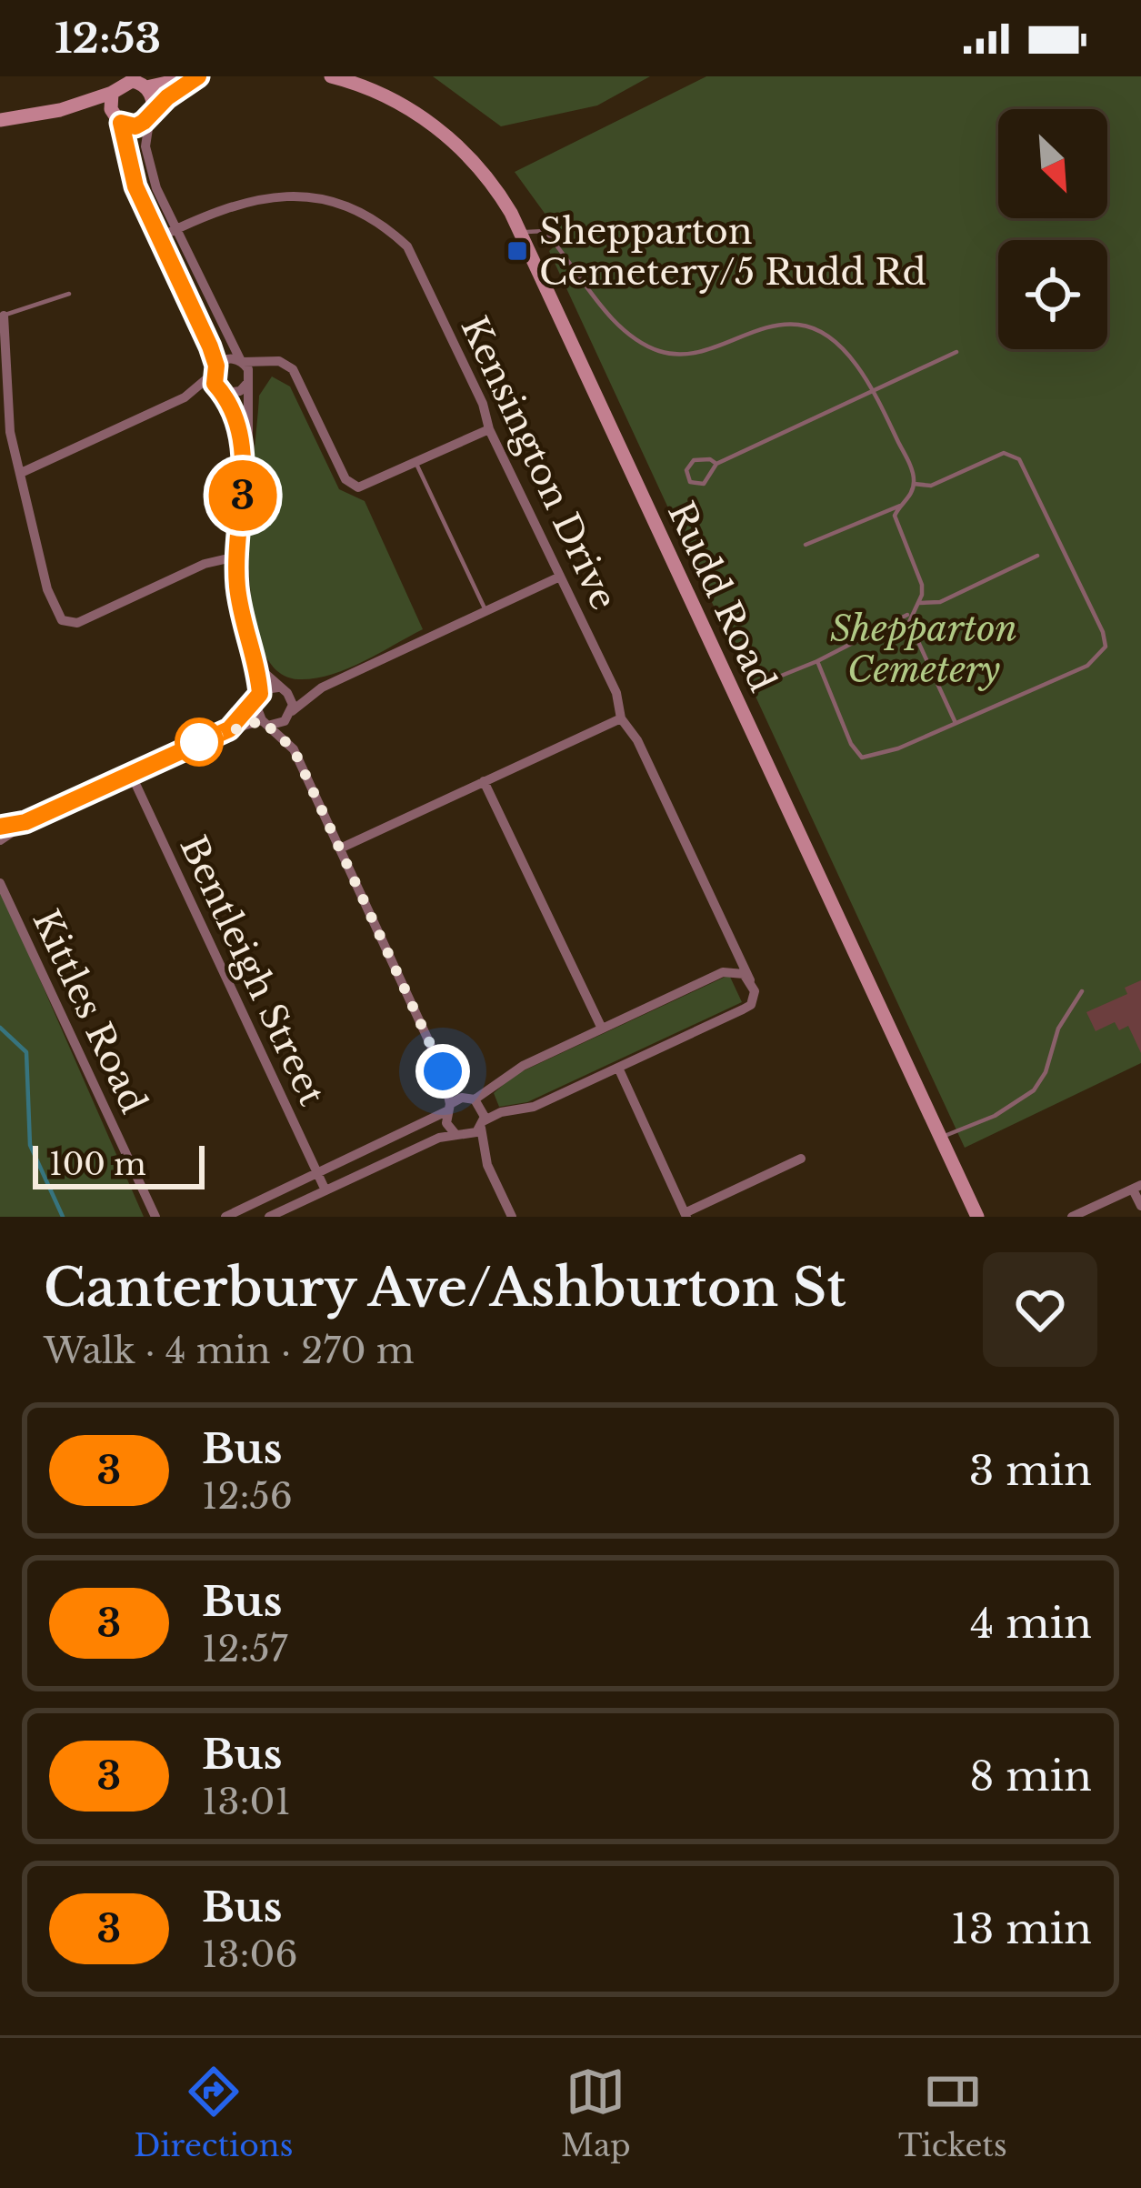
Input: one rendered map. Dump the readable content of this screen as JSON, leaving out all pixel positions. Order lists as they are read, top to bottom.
{
  "streets": {
    "street": [
      "Kensington Drive",
      "Rudd Road",
      "Bentleigh Street",
      "Kittles Road"
    ]
  },
  "parks": ["Shepparton Cemetery"],
  "places": {
    "transit": ["Shepparton Cemetery/5 Rudd Rd"]
  },
  "lines": ["bus line 3"],
  "scale_bar": "100 m",
  "north": "bottom right",
  "page": {
    "status": "12:53",
    "on_map": "3",
    "scale": "100 m",
    "heading": ["Canterbury Ave/Ashburton St", "Walk · 4 min · 270 m"],
    "list": [
      {
        "mark": "3",
        "name": "Bus",
        "note": "12:56",
        "value": "3 min"
      },
      {
        "mark": "3",
        "name": "Bus",
        "note": "12:57",
        "value": "4 min"
      },
      {
        "mark": "3",
        "name": "Bus",
        "note": "13:01",
        "value": "8 min"
      },
      {
        "mark": "3",
        "name": "Bus",
        "note": "13:06",
        "value": "13 min"
      }
    ],
    "tabs": ["Directions", "Map", "Tickets"]
  }
}
